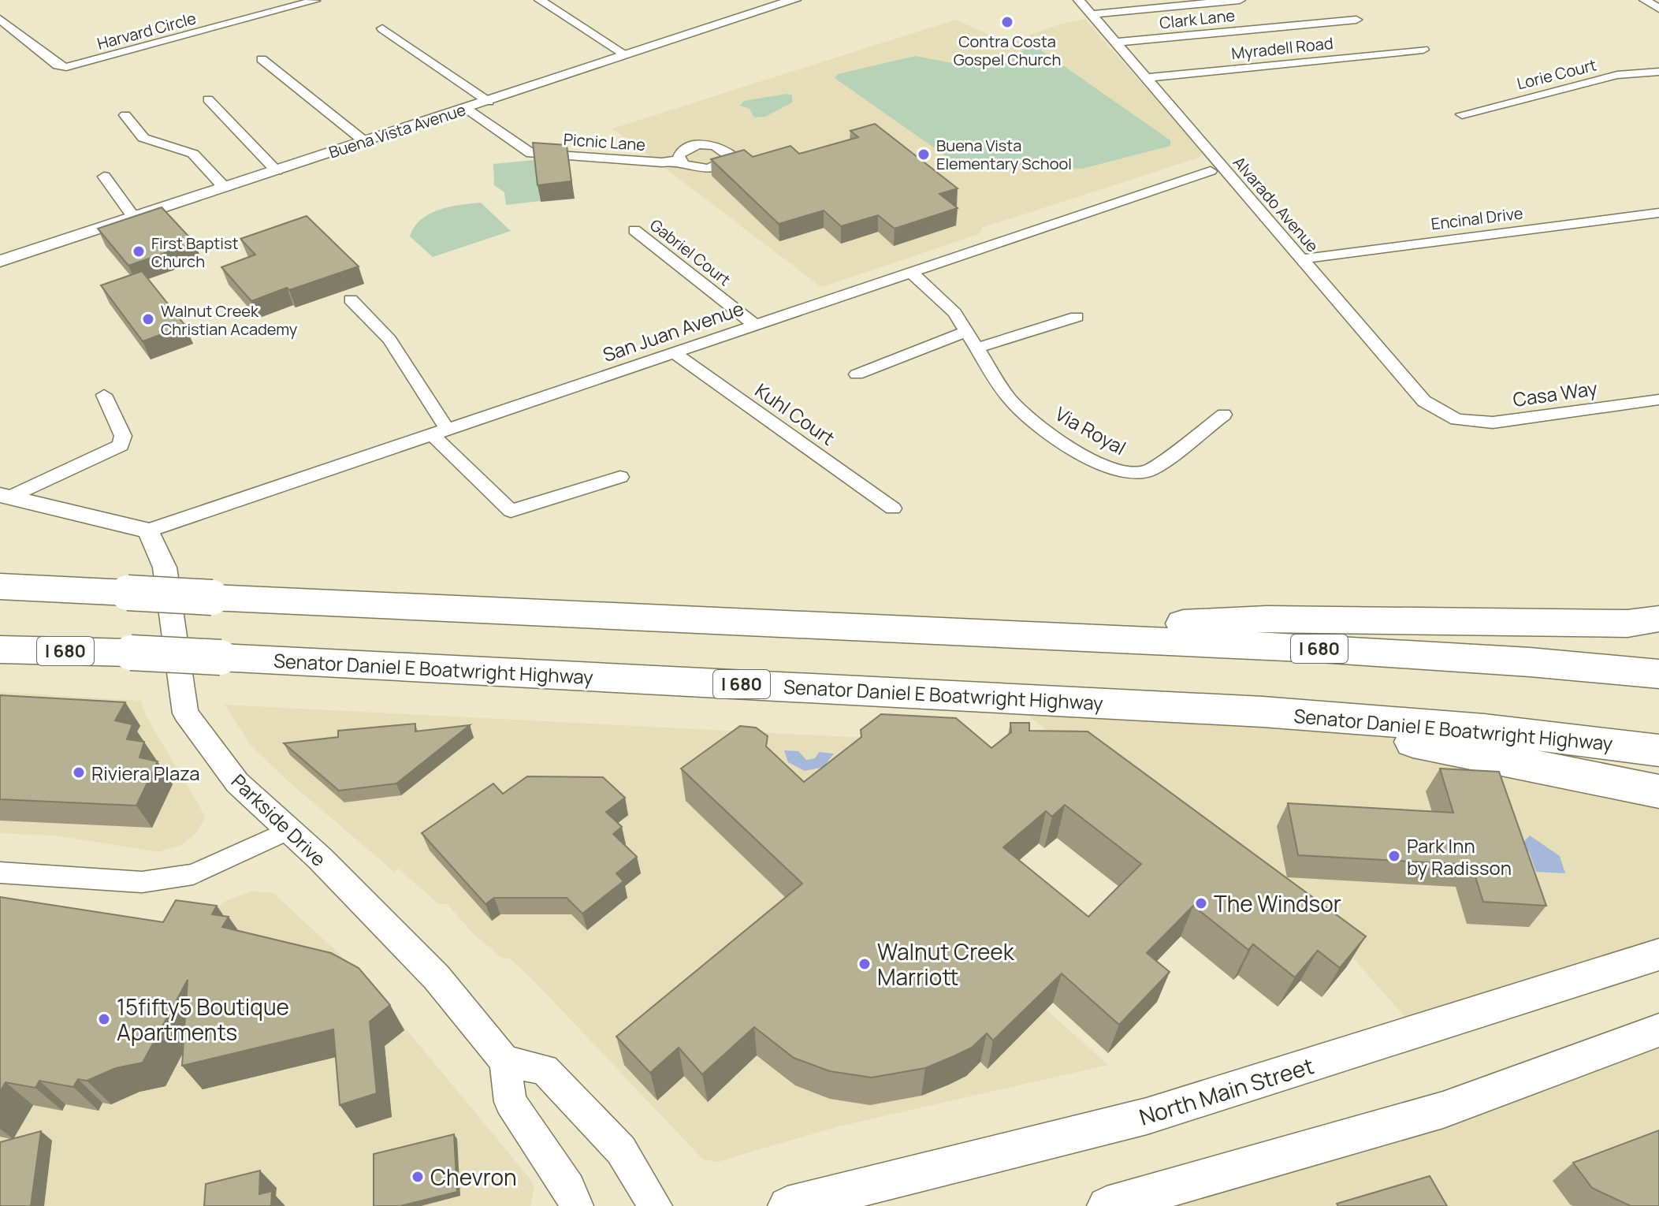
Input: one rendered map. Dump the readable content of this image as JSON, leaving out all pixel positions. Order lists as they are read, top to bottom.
{
  "streets": {
    "highway": ["I 680", "Senator Daniel E Boatwright Highway"],
    "main road": ["North Main Street"],
    "street": [
      "Clark Lane",
      "Harvard Circle",
      "Myradell Road",
      "Lorie Court",
      "Buena Vista Avenue",
      "Picnic Lane",
      "Alvarado Avenue",
      "Encinal Drive",
      "Gabriel Court",
      "San Juan Avenue",
      "Casa Way",
      "Kuhl Court",
      "Via Royal",
      "Parkside Drive"
    ]
  },
  "crossings": [
    ["Clark Lane", "Alvarado Avenue"],
    ["Myradell Road", "Alvarado Avenue"],
    ["Buena Vista Avenue", "Picnic Lane"],
    ["Alvarado Avenue", "Encinal Drive"],
    ["Alvarado Avenue", "Casa Way"],
    ["Gabriel Court", "San Juan Avenue"],
    ["San Juan Avenue", "Kuhl Court"],
    ["San Juan Avenue", "Via Royal"],
    ["San Juan Avenue", "Parkside Drive"]
  ],
  "places": [
    "Contra Costa Gospel Church",
    "Buena Vista Elementary School",
    "First Baptist Church",
    "Walnut Creek Christian Academy",
    "Riviera Plaza",
    "Park Inn by Radisson",
    "The Windsor",
    "Walnut Creek Marriott",
    "15fifty5 Boutique Apartments",
    "Chevron"
  ]
}
